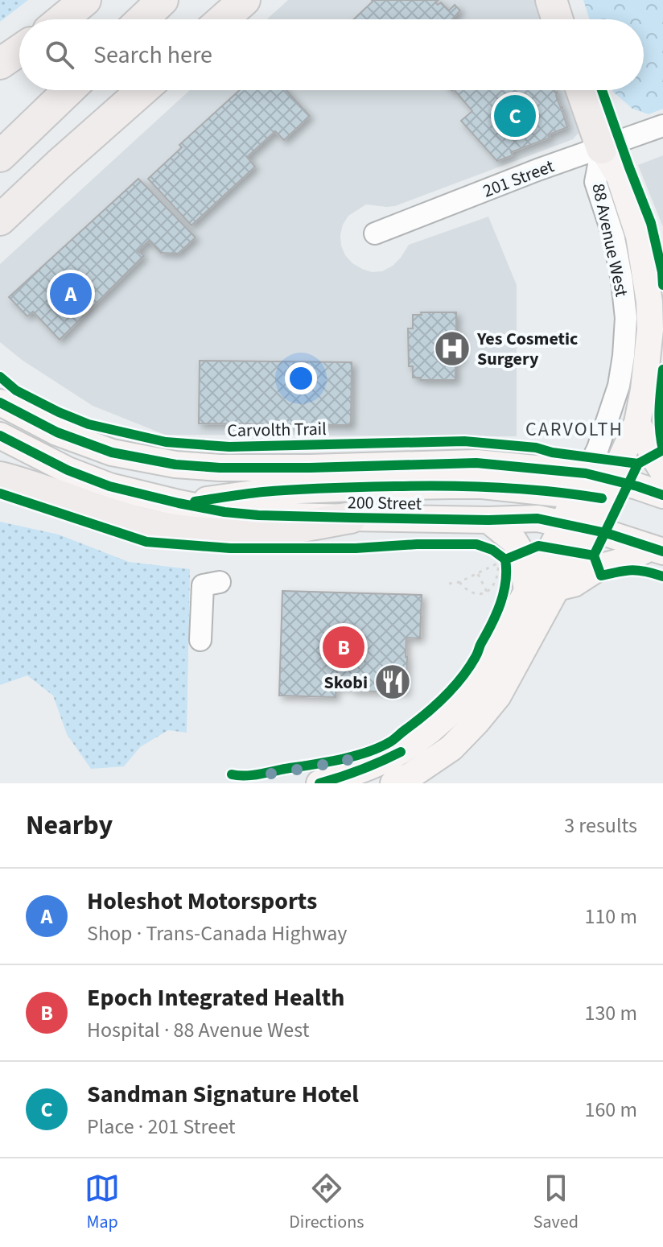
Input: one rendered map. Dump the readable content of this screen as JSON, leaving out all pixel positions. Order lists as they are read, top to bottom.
{
  "streets": {
    "main road": ["88 Avenue West", "200 Street"],
    "street": ["201 Street"],
    "cycle path": ["Carvolth Trail"]
  },
  "crossings": [
    ["201 Street", "88 Avenue West"],
    ["88 Avenue West", "200 Street"]
  ],
  "districts": ["CARVOLTH"],
  "places": {
    "hospital": ["Yes Cosmetic Surgery"],
    "restaurant": ["Skobi"]
  },
  "page": {
    "search": "Search here",
    "pins": ["C", "A", "B"],
    "heading": ["Nearby", "3 results"],
    "list": [
      {
        "mark": "A",
        "name": "Holeshot Motorsports",
        "note": "Shop · Trans-Canada Highway",
        "value": "110 m"
      },
      {
        "mark": "B",
        "name": "Epoch Integrated Health",
        "note": "Hospital · 88 Avenue West",
        "value": "130 m"
      },
      {
        "mark": "C",
        "name": "Sandman Signature Hotel",
        "note": "Place · 201 Street",
        "value": "160 m"
      }
    ],
    "nav": ["Map", "Directions", "Saved"]
  }
}
